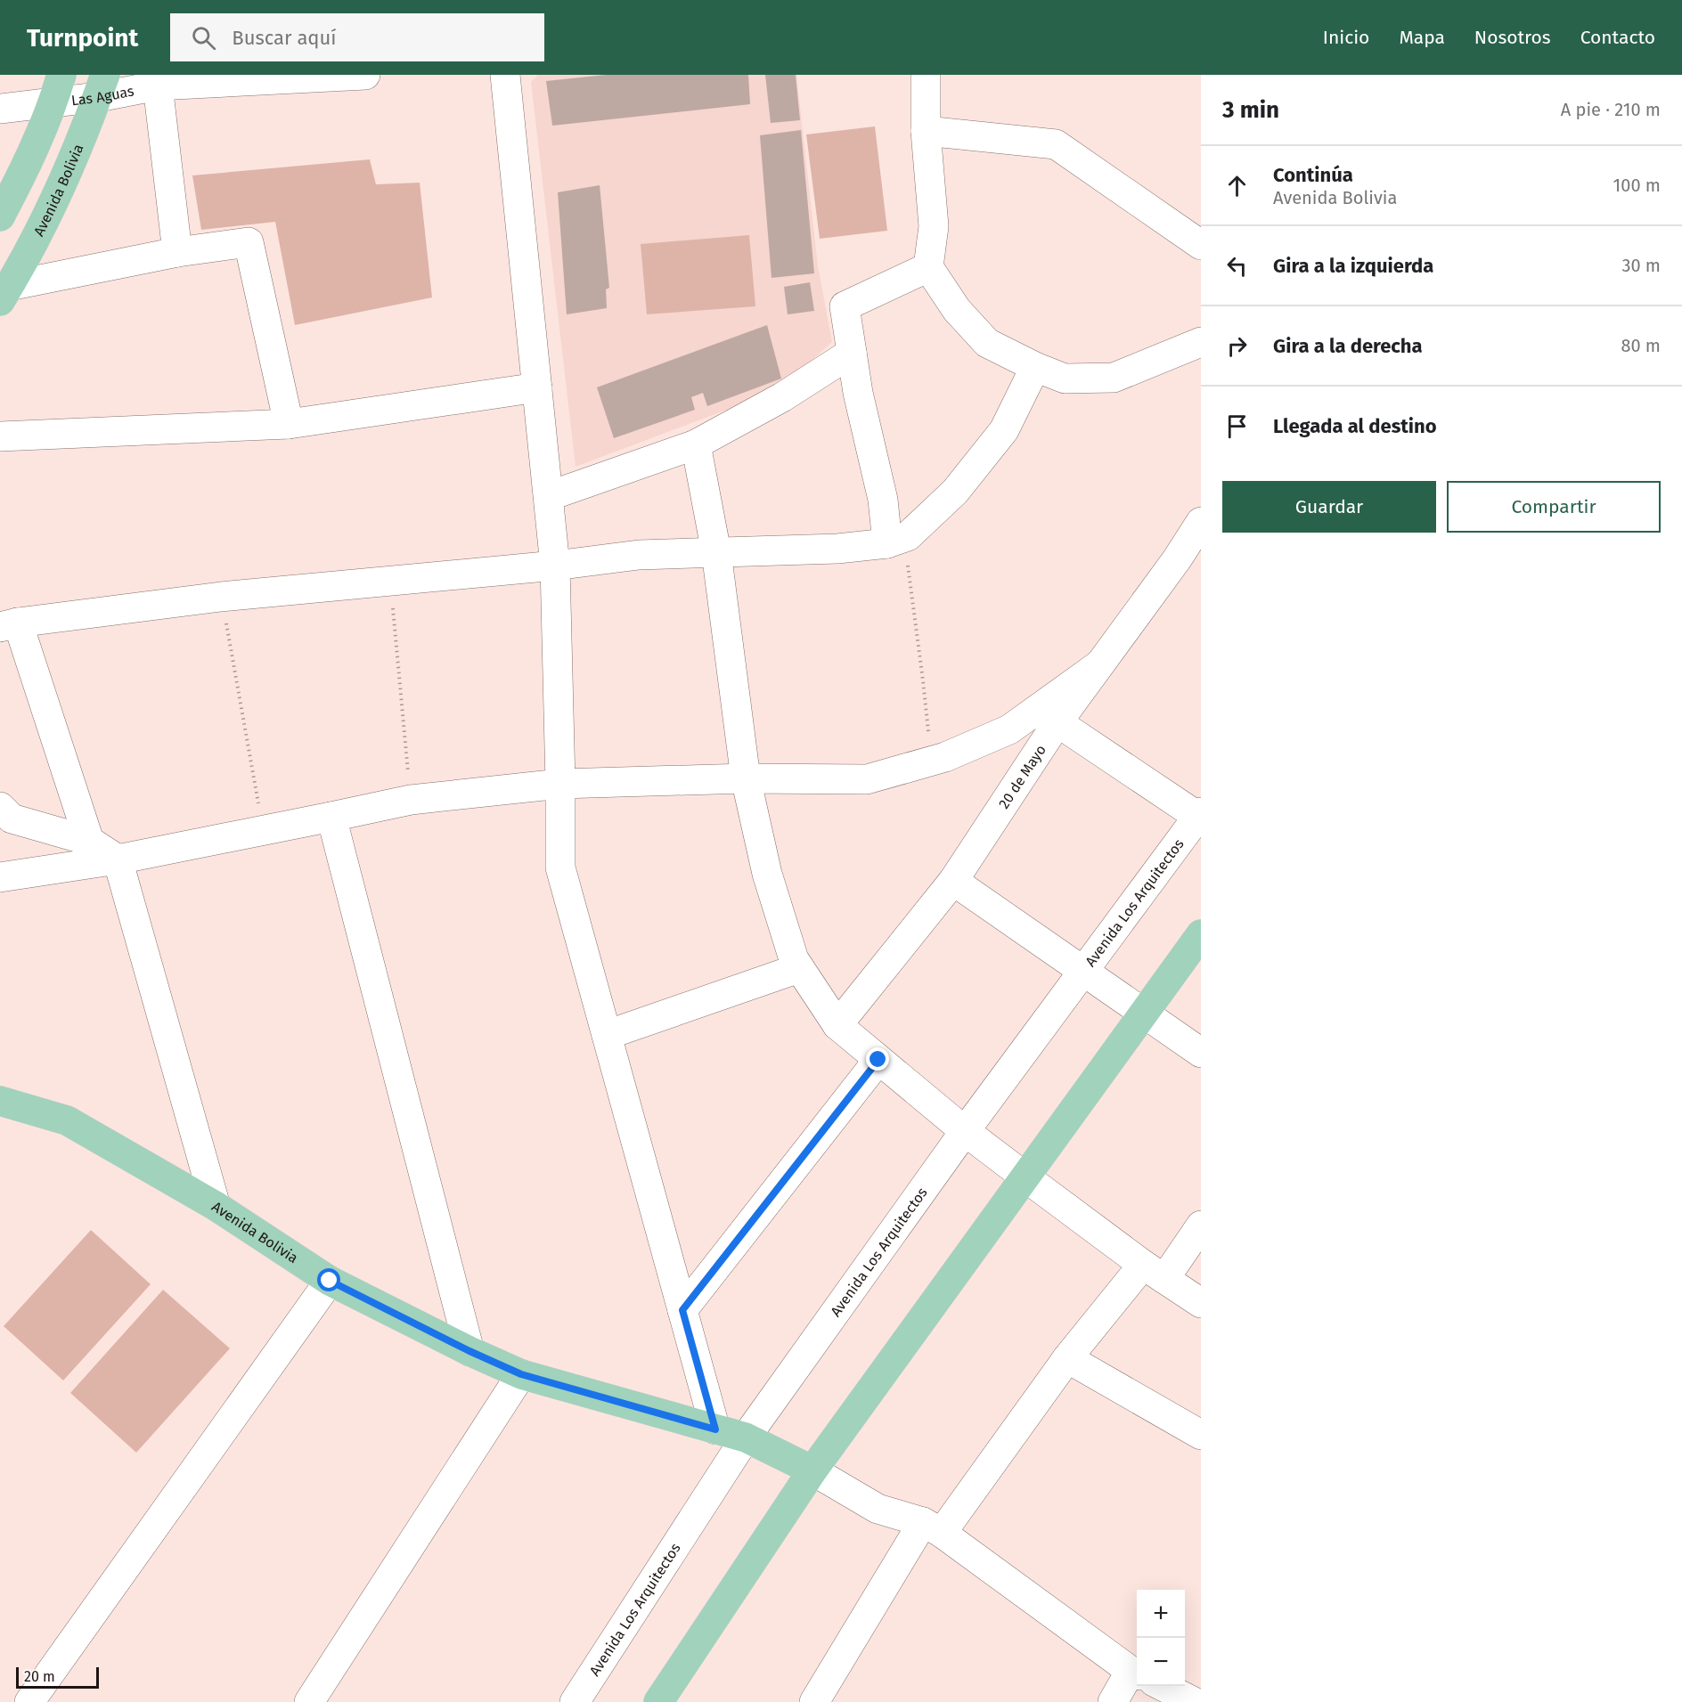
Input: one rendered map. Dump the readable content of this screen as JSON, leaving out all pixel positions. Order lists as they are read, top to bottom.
{
  "streets": {
    "main road": ["Avenida Bolivia"],
    "street": ["Las Aguas", "20 de Mayo", "Avenida Los Arquitectos"]
  },
  "crossings": [
    ["Las Aguas", "Avenida Bolivia"],
    ["Avenida Bolivia", "Avenida Los Arquitectos"]
  ],
  "scale_bar": "20 m",
  "page": {
    "header": "Turnpoint",
    "search": "Buscar aquí",
    "nav": [
      "Inicio",
      "Mapa",
      "Nosotros",
      "Contacto"
    ],
    "heading": ["3 min", "A pie · 210 m"],
    "list": [
      ["Continúa", "Avenida Bolivia", "100 m"],
      ["Gira a la izquierda", "30 m"],
      ["Gira a la derecha", "80 m"],
      "Llegada al destino"
    ],
    "buttons": ["Guardar", "Compartir"],
    "map_buttons": ["+", "−"],
    "scale": "20 m"
  }
}
